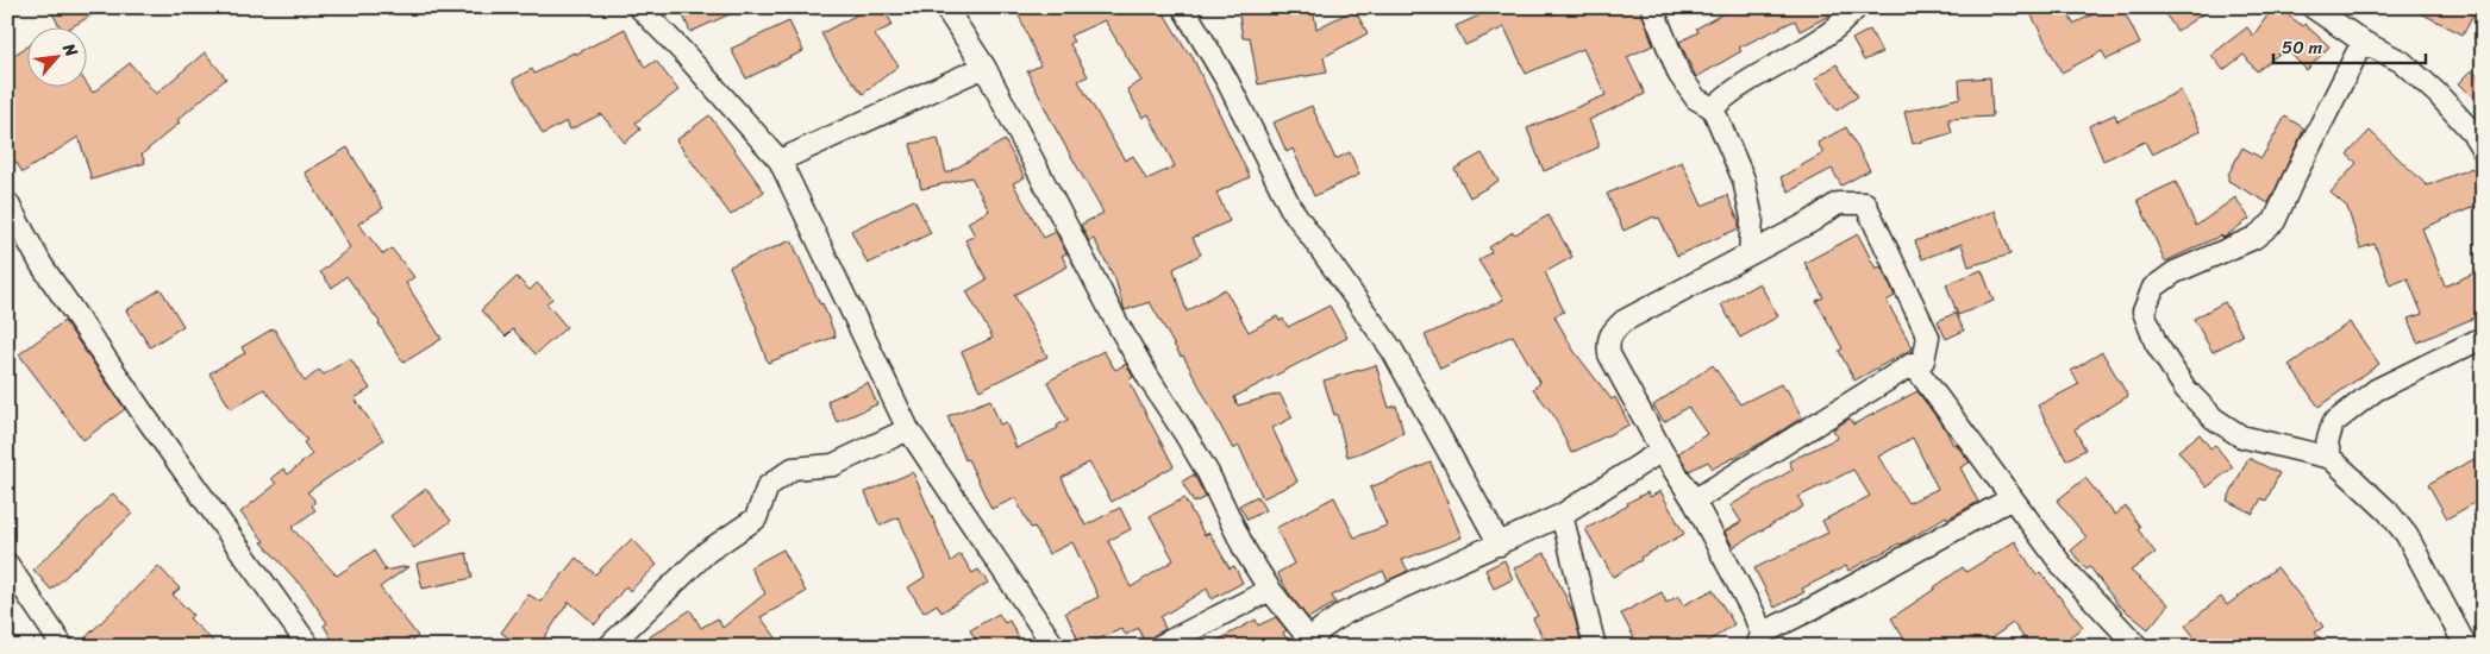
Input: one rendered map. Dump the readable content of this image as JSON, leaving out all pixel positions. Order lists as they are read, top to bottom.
{
  "scale_bar": "50 m",
  "north": "top right"
}
